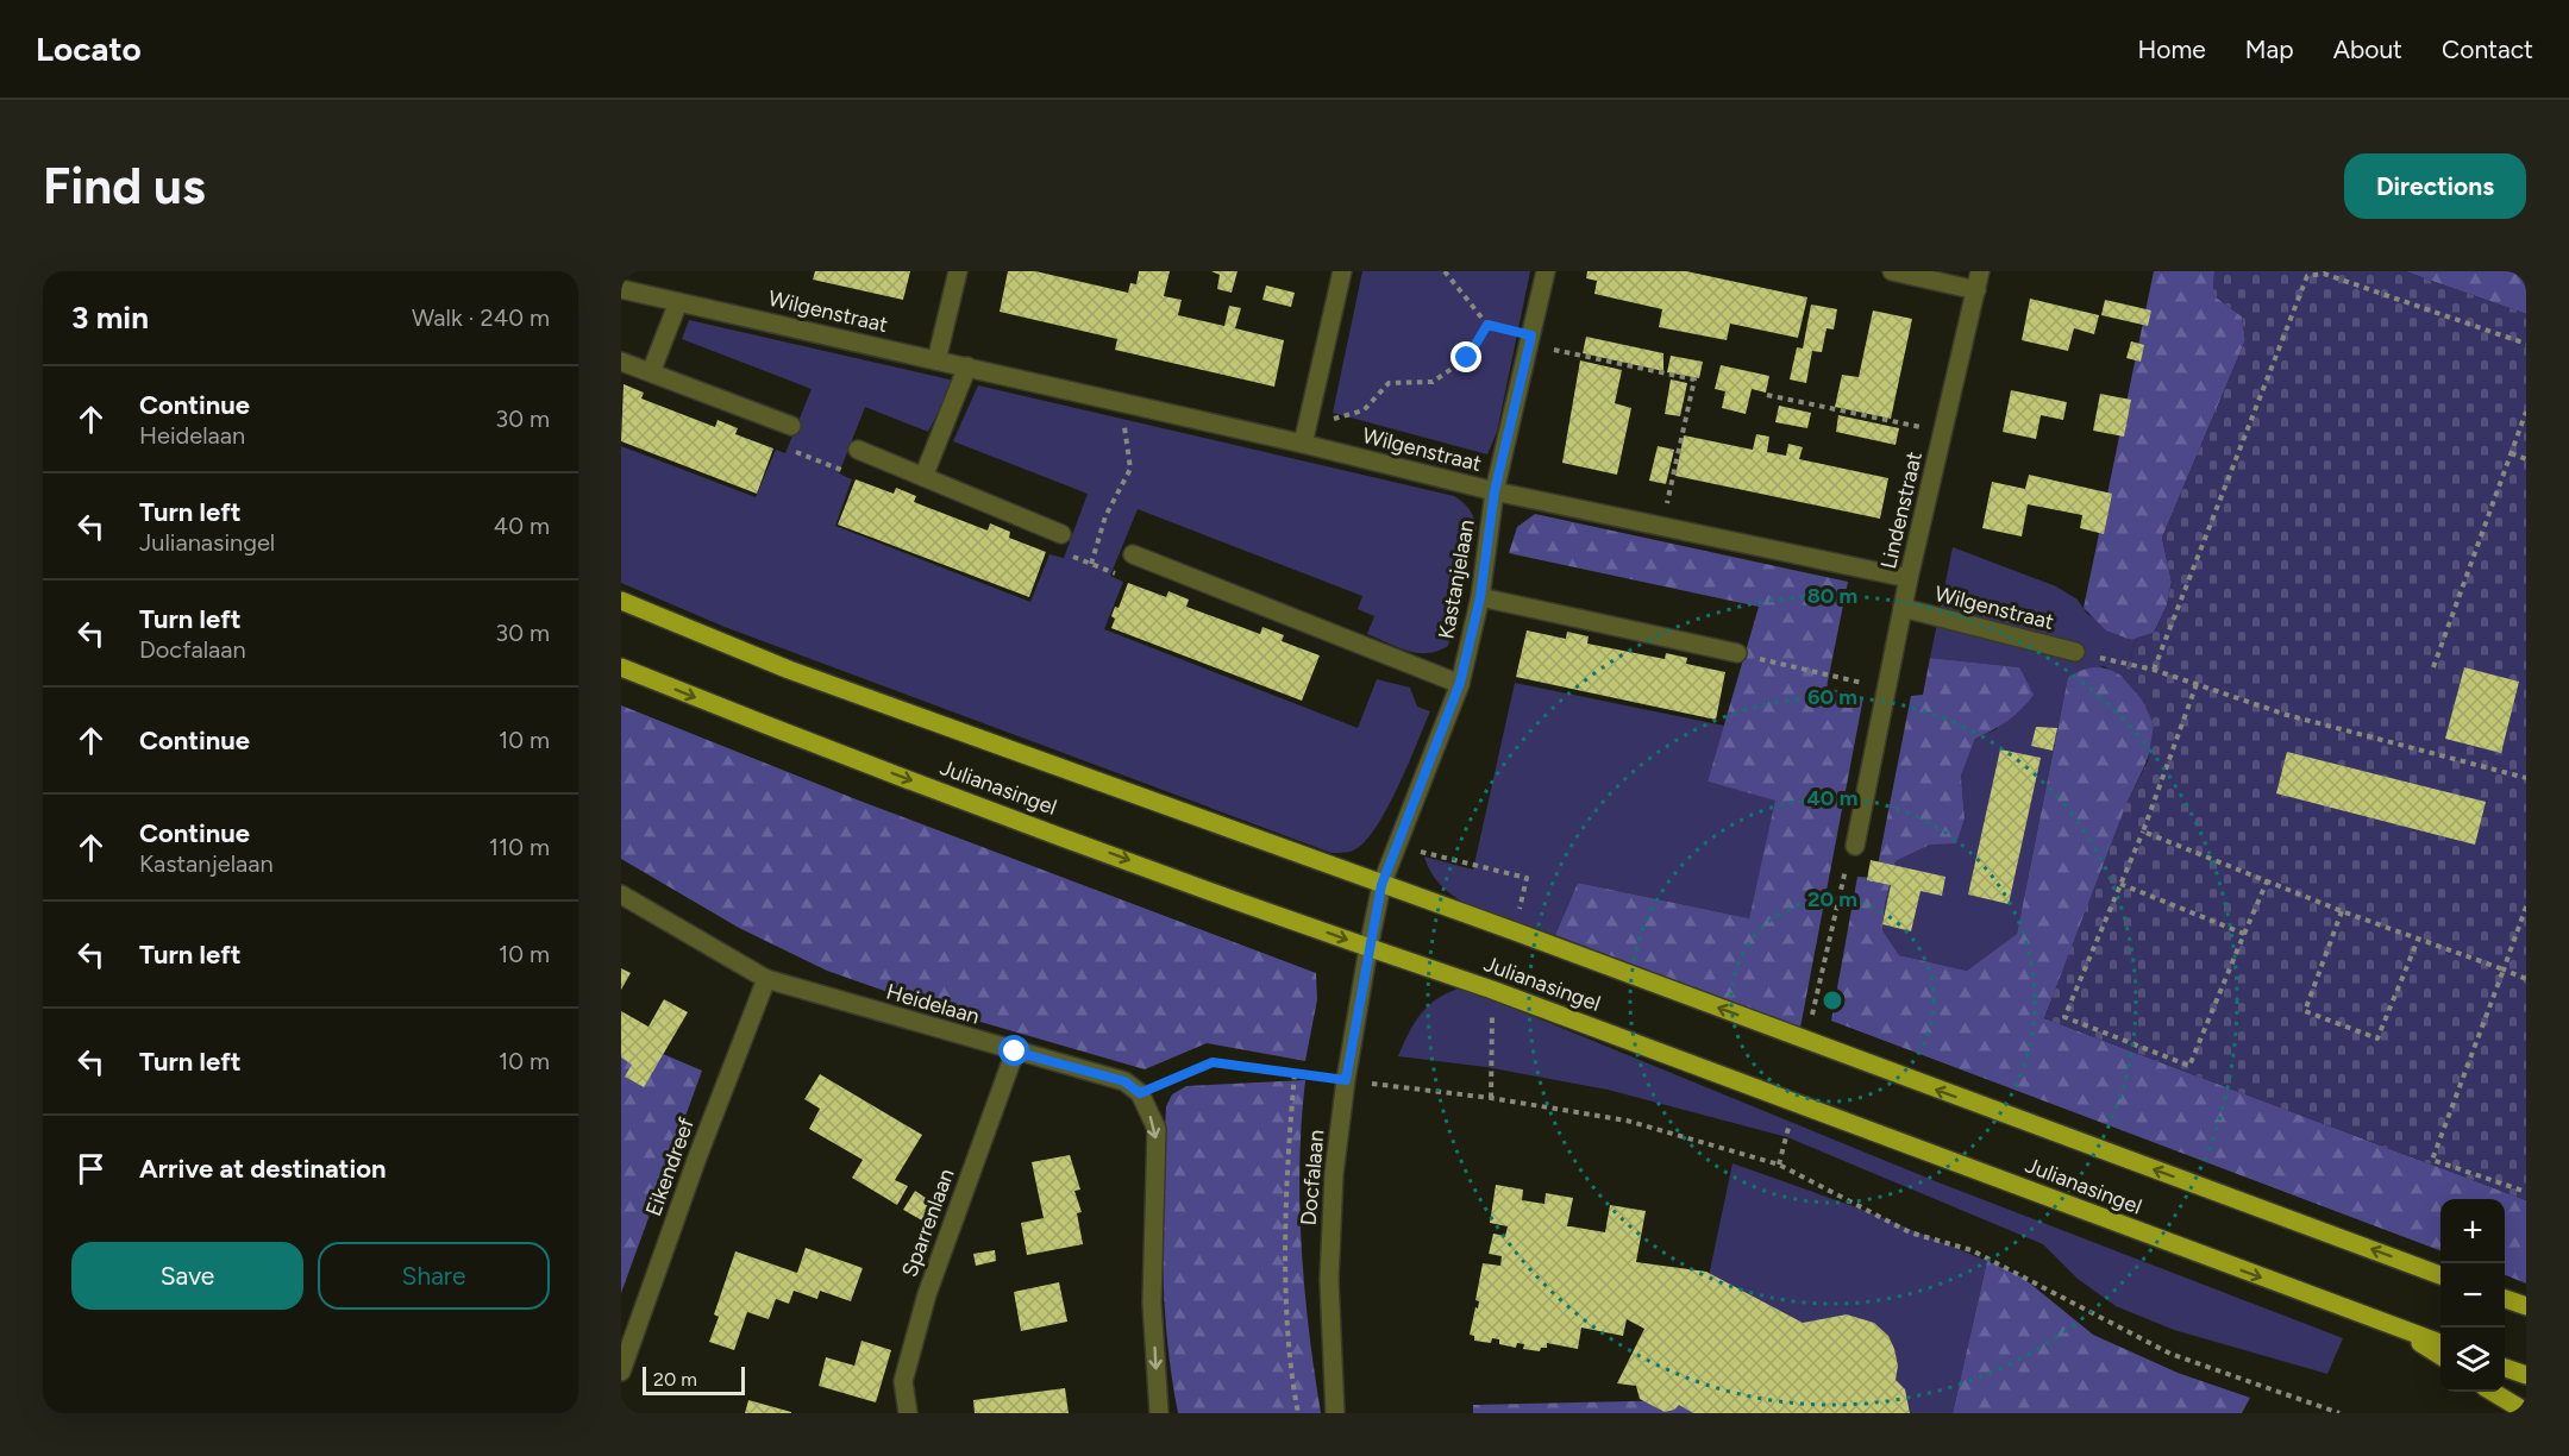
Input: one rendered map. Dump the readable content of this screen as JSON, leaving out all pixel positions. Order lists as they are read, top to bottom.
{
  "streets": {
    "main road": ["Julianasingel"],
    "street": [
      "Wilgenstraat",
      "Lindenstraat",
      "Kastanjelaan",
      "Heidelaan",
      "Eikendreef",
      "Docfalaan",
      "Sparrenlaan"
    ]
  },
  "crossings": [
    ["Wilgenstraat", "Lindenstraat"],
    ["Wilgenstraat", "Kastanjelaan"],
    ["Kastanjelaan", "Julianasingel"],
    ["Kastanjelaan", "Docfalaan"],
    ["Julianasingel", "Docfalaan"],
    ["Heidelaan", "Eikendreef"],
    ["Heidelaan", "Sparrenlaan"]
  ],
  "scale_bar": "20 m",
  "page": {
    "header": "Locato",
    "nav": [
      "Home",
      "Map",
      "About",
      "Contact"
    ],
    "buttons": [
      "Directions",
      ["Save", "Share"]
    ],
    "title": "Find us",
    "heading": ["3 min", "Walk · 240 m"],
    "list": [
      ["Continue", "Heidelaan", "30 m"],
      ["Turn left", "Julianasingel", "40 m"],
      ["Turn left", "Docfalaan", "30 m"],
      ["Continue", "10 m"],
      ["Continue", "Kastanjelaan", "110 m"],
      ["Turn left", "10 m"],
      ["Turn left", "10 m"],
      "Arrive at destination"
    ],
    "map_buttons": ["+", "−"],
    "scale": "20 m"
  },
  "rings": [
    "80 m",
    "60 m",
    "40 m",
    "20 m"
  ]
}
